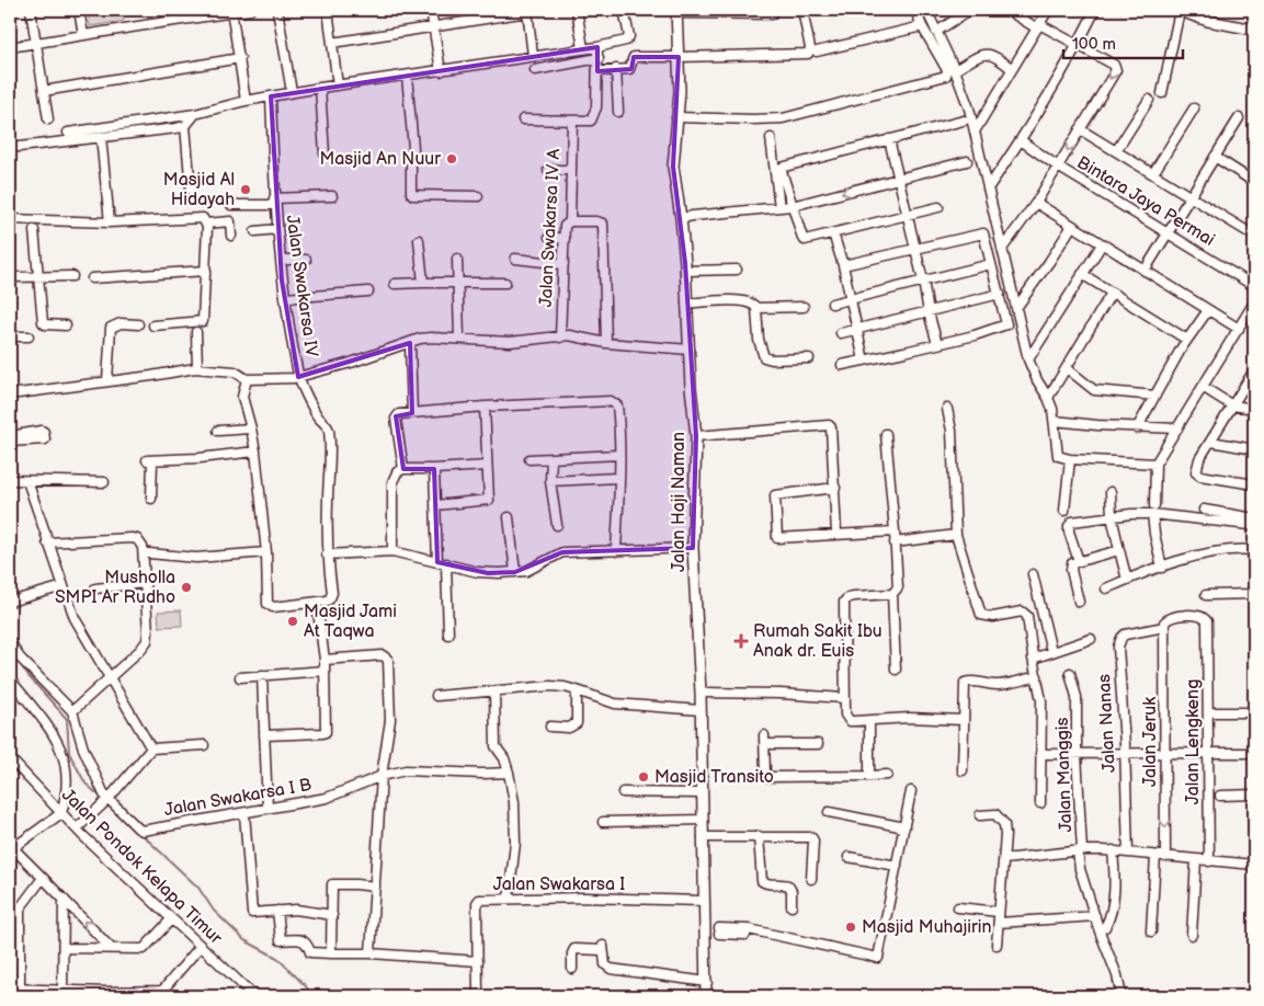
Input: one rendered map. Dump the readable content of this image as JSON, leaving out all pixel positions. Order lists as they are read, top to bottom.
{
  "streets": {
    "street": [
      "Bintara Jaya Permai",
      "Jalan Swakarsa IV A",
      "Jalan Swakarsa IV",
      "Jalan Haji Naman",
      "Jalan Nanas",
      "Jalan Jeruk",
      "Jalan Lengkeng",
      "Jalan Manggis",
      "Jalan Swakarsa I B",
      "Jalan Pondok Kelapa Timur",
      "Jalan Swakarsa I"
    ]
  },
  "crossings": [
    ["Jalan Swakarsa IV A", "Jalan Swakarsa IV"],
    ["Jalan Swakarsa IV", "Jalan Haji Naman"],
    ["Jalan Haji Naman", "Jalan Swakarsa I"],
    ["Jalan Nanas", "Jalan Jeruk"],
    ["Jalan Nanas", "Jalan Lengkeng"]
  ],
  "one_way": ["Jalan Jeruk"],
  "places": {
    "other": [
      "Masjid An Nuur",
      "Masjid Al Hidayah",
      "Musholla SMPI Ar Rudho",
      "Masjid Jami At Taqwa",
      "Masjid Transito",
      "Masjid Muhajirin"
    ],
    "health": ["Rumah Sakit Ibu Anak dr. Euis"]
  },
  "scale_bar": "100 m"
}
